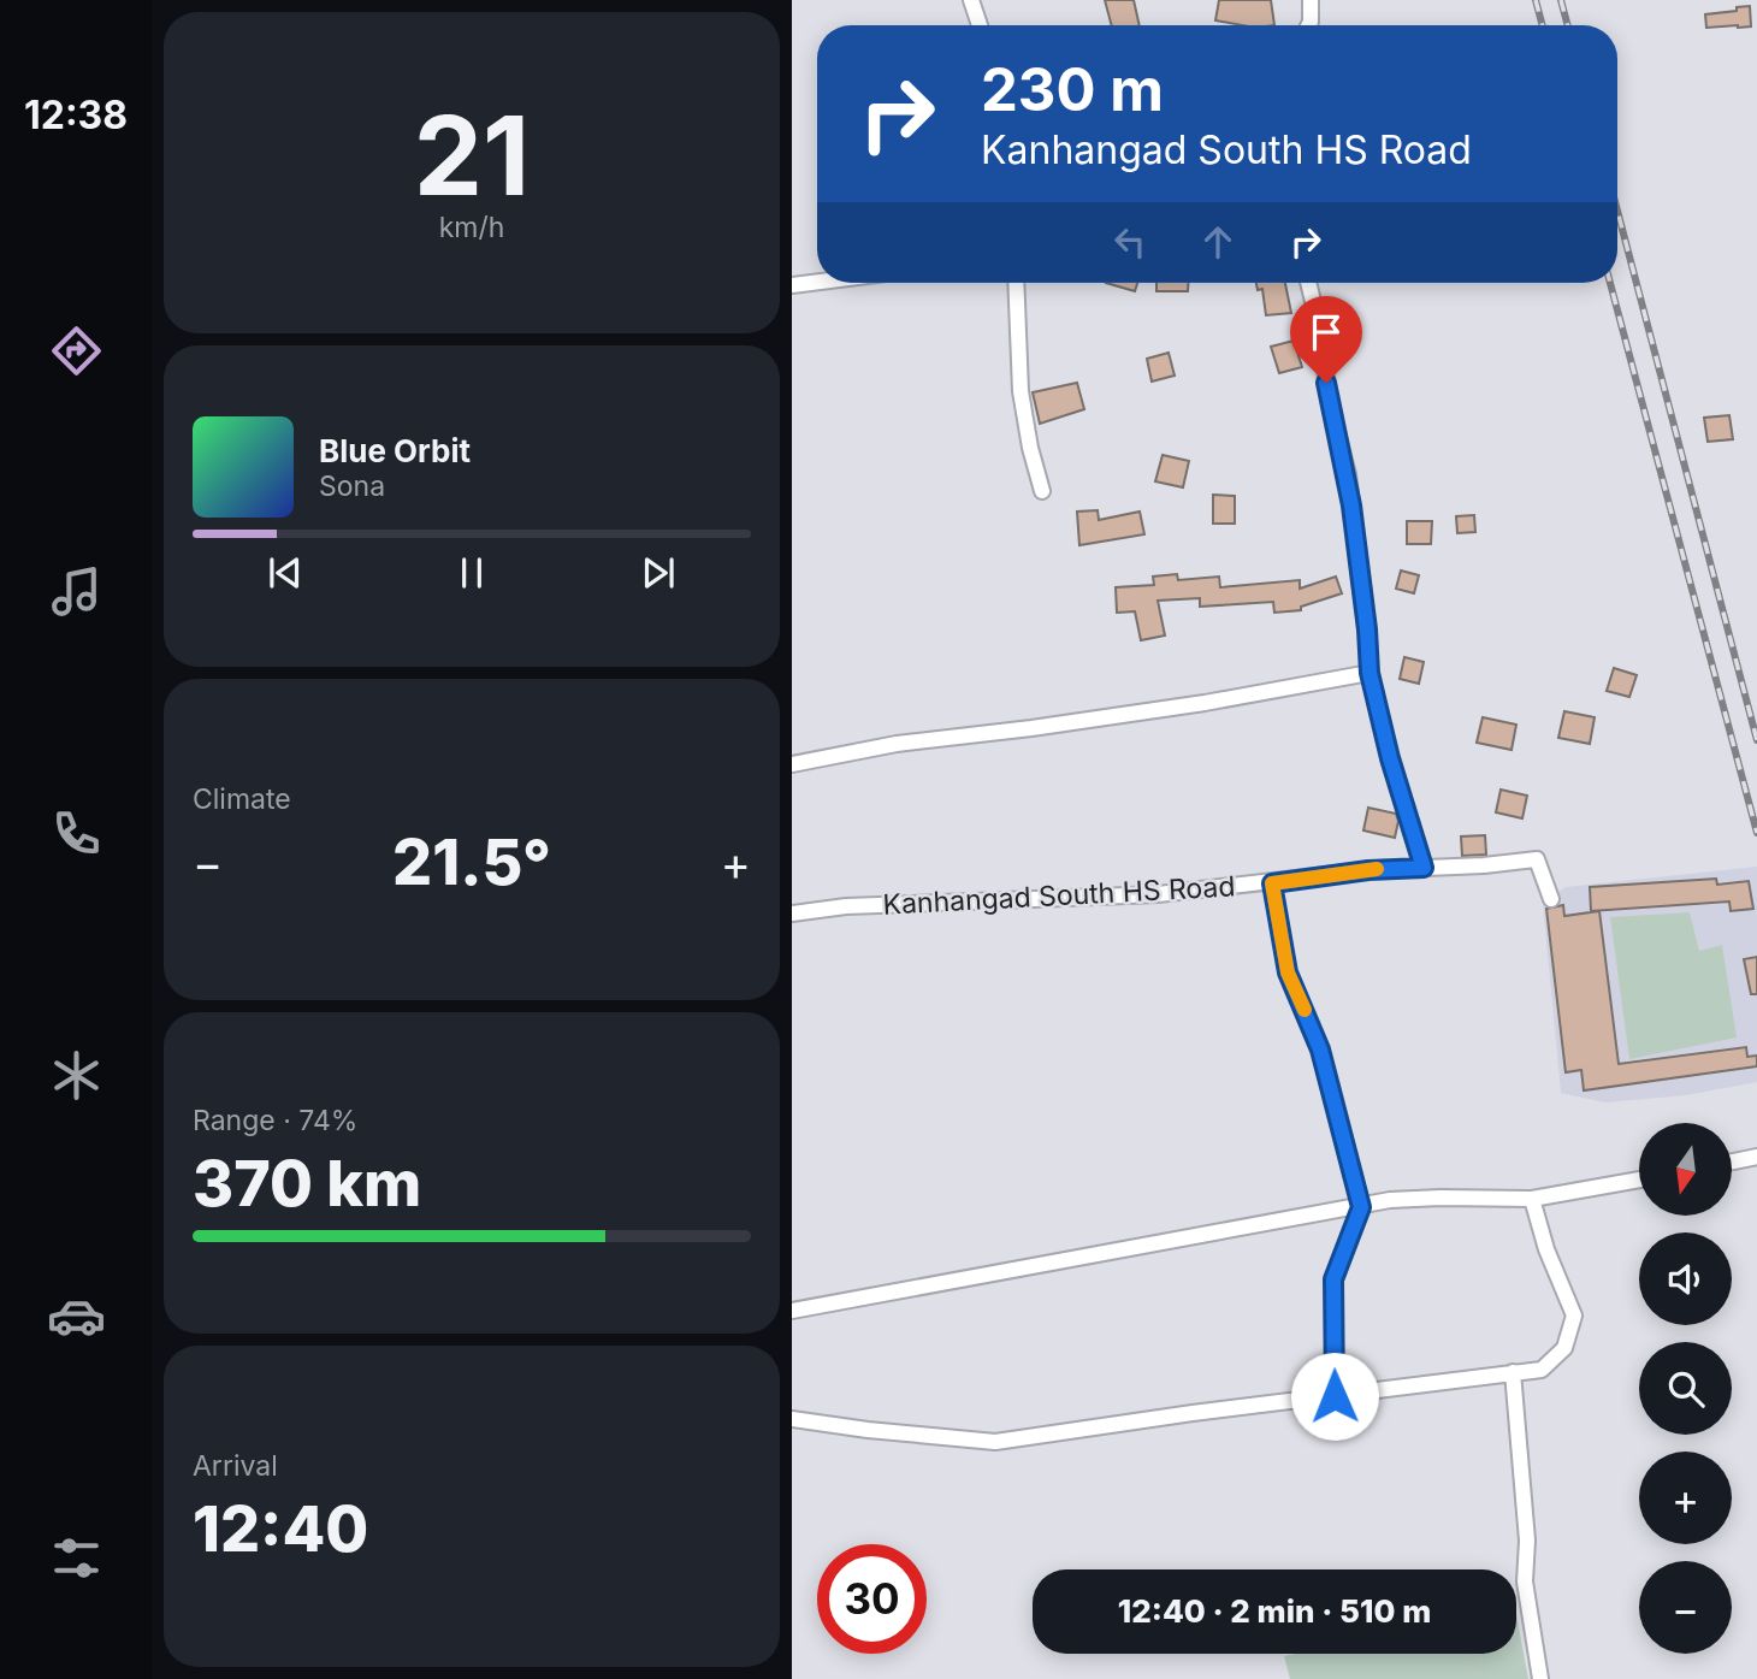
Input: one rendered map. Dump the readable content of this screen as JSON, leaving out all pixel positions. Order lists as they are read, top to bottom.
{
  "streets": {
    "street": ["Kanhangad South HS Road"]
  },
  "north": "bottom",
  "page": {
    "tabs": "12:38",
    "tile": [
      ["21", "km/h"],
      "Climate",
      ["Range · 74%", "370 km"],
      ["Arrival", "12:40"]
    ],
    "turn": ["230 m", "Kanhangad South HS Road"],
    "song": ["Blue Orbit", "Sona"],
    "heat": ["−", "21.5°", "+"],
    "map_buttons": ["+", "−"],
    "limit": "30",
    "trip": "12:40 · 2 min · 510 m"
  }
}
